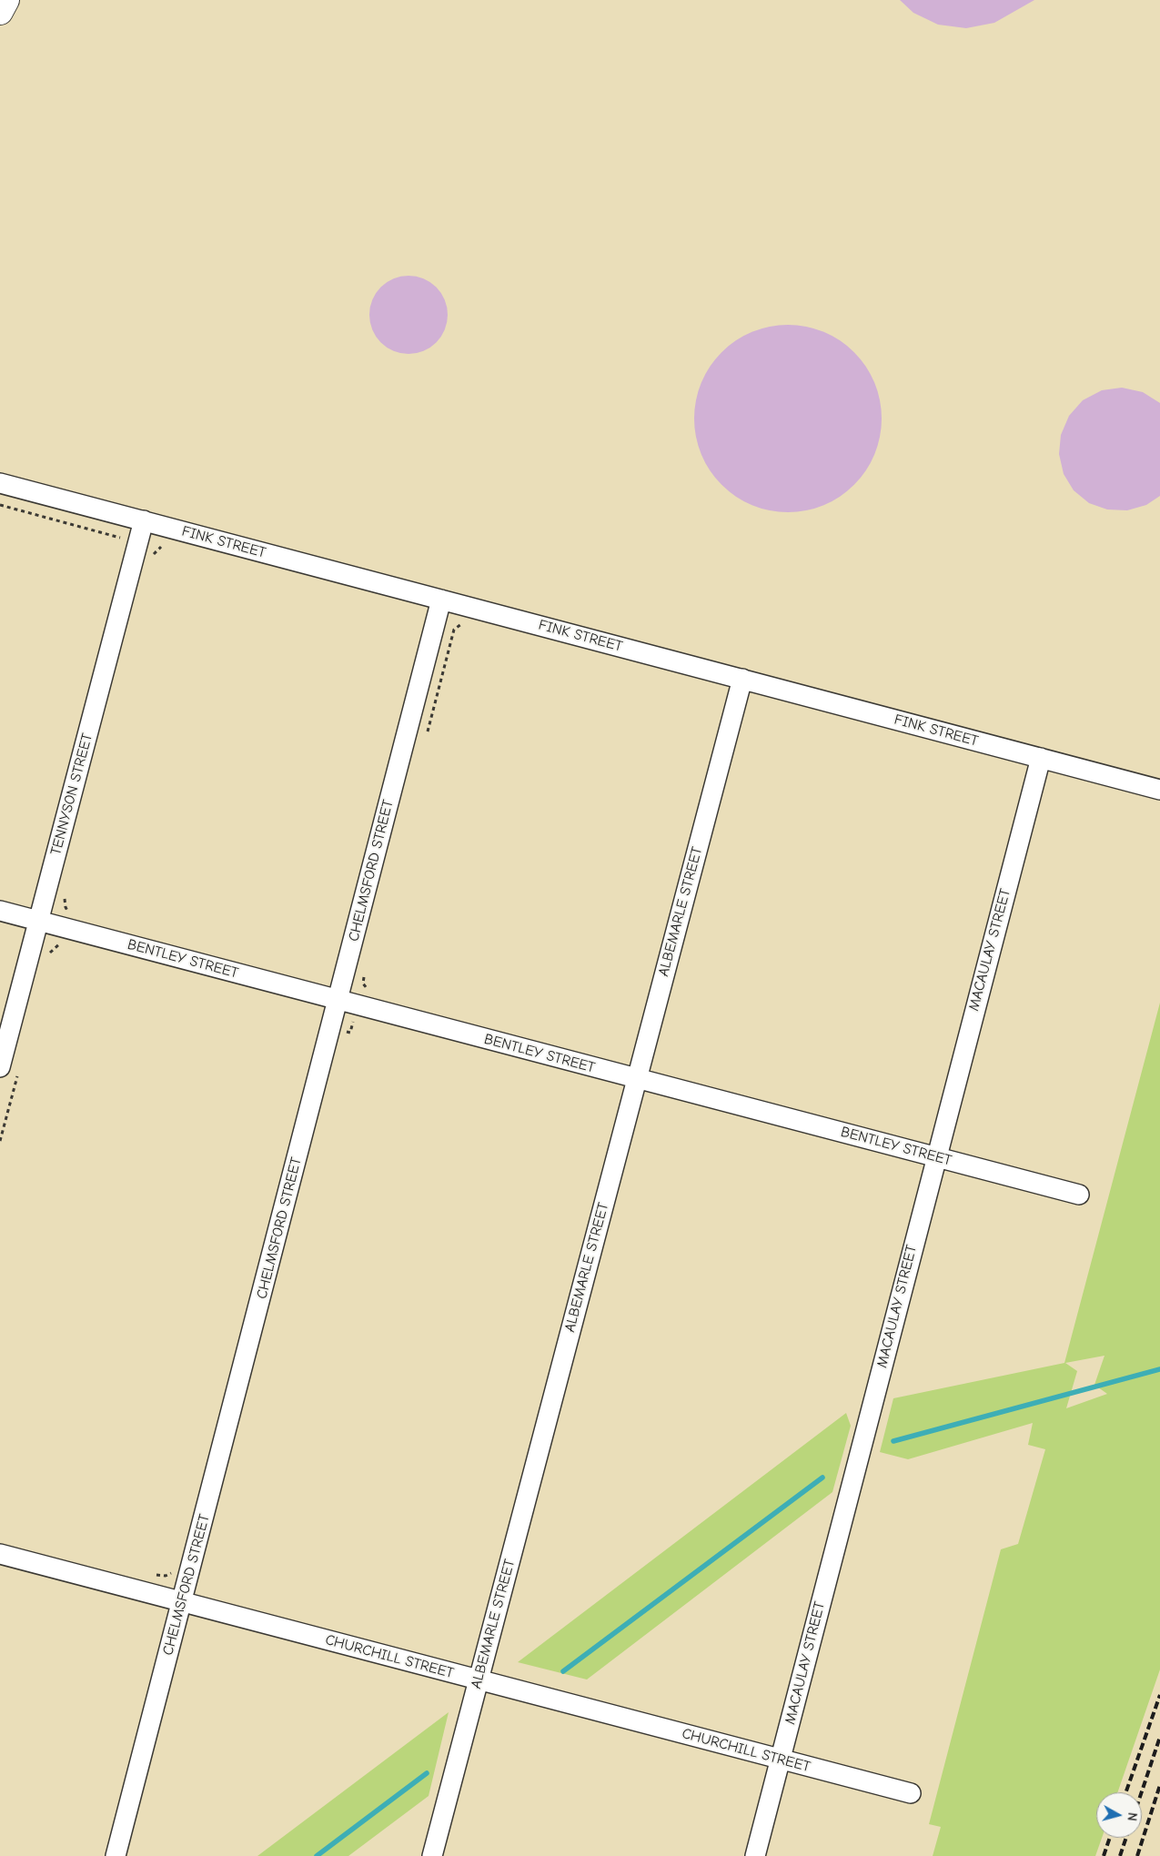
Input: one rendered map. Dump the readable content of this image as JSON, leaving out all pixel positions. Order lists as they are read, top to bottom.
{
  "streets": {
    "street": [
      "FINK STREET",
      "TENNYSON STREET",
      "CHELMSFORD STREET",
      "ALBEMARLE STREET",
      "MACAULAY STREET",
      "BENTLEY STREET",
      "CHURCHILL STREET"
    ]
  },
  "crossings": [
    ["FINK STREET", "TENNYSON STREET"],
    ["FINK STREET", "CHELMSFORD STREET"],
    ["FINK STREET", "ALBEMARLE STREET"],
    ["FINK STREET", "MACAULAY STREET"],
    ["TENNYSON STREET", "BENTLEY STREET"],
    ["CHELMSFORD STREET", "BENTLEY STREET"],
    ["CHELMSFORD STREET", "CHURCHILL STREET"],
    ["ALBEMARLE STREET", "BENTLEY STREET"],
    ["ALBEMARLE STREET", "CHURCHILL STREET"],
    ["MACAULAY STREET", "BENTLEY STREET"],
    ["MACAULAY STREET", "CHURCHILL STREET"]
  ],
  "north": "right"
}
